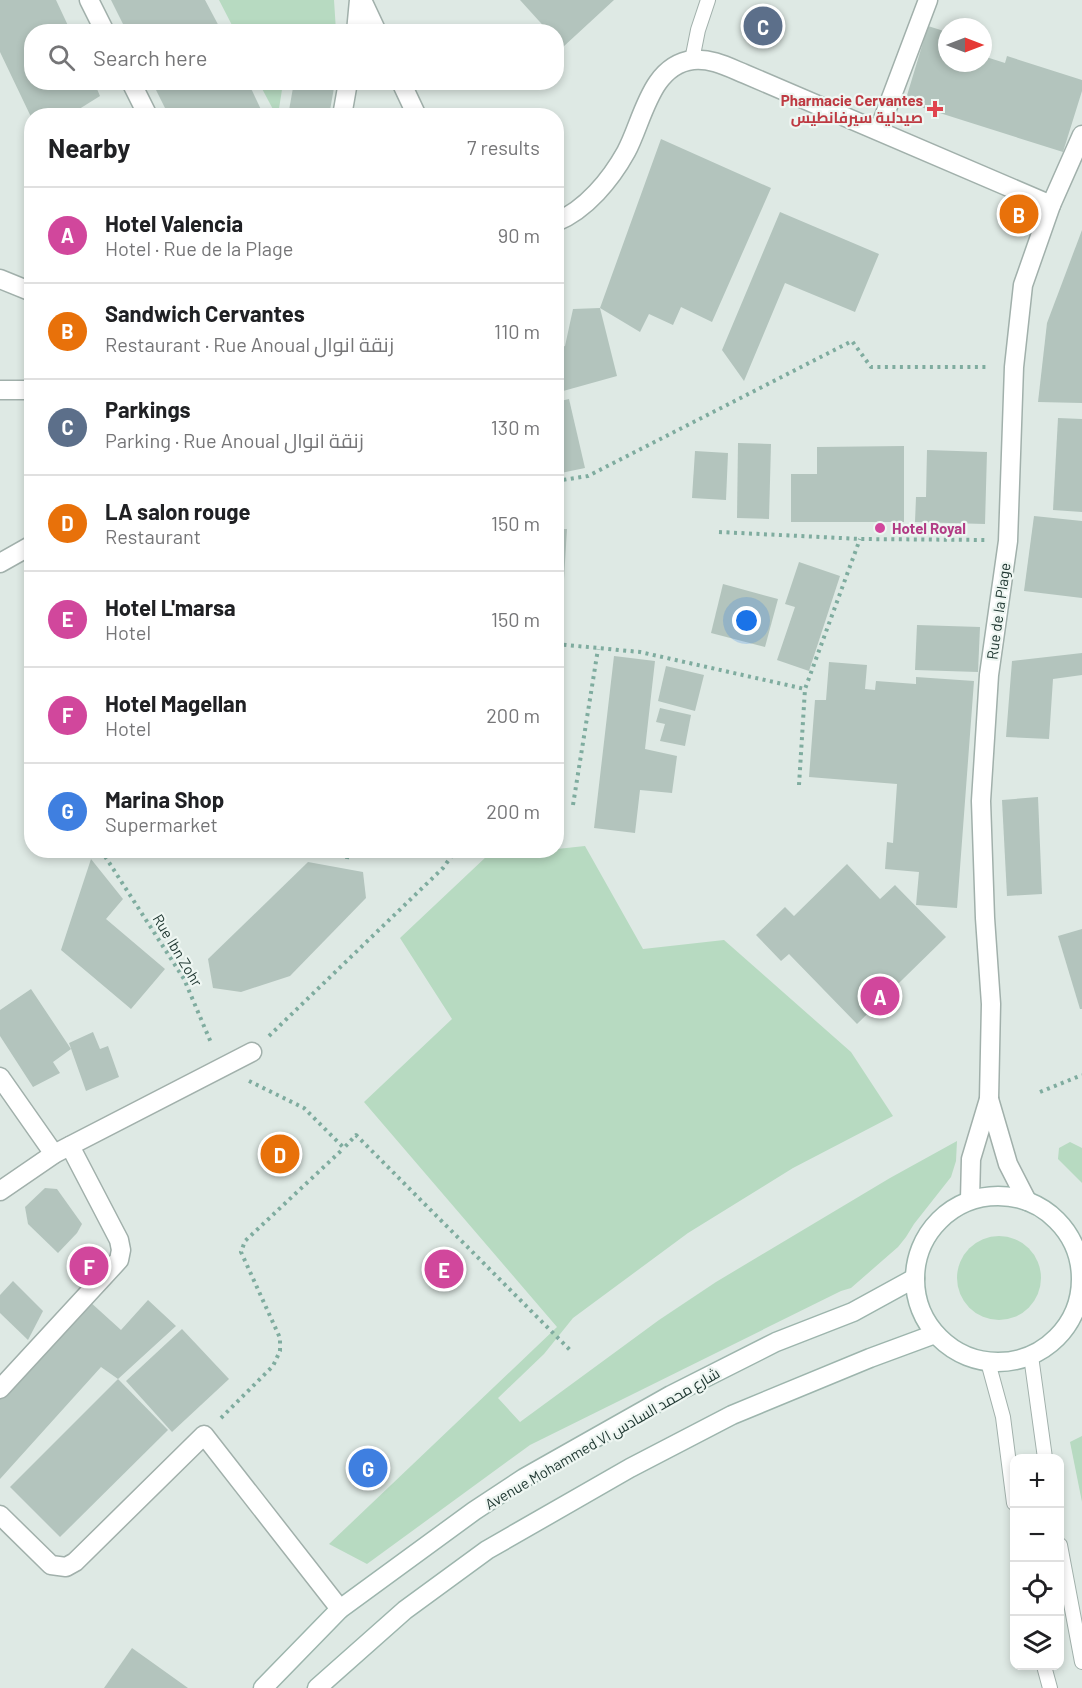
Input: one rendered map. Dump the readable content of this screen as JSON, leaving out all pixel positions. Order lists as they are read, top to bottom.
{
  "streets": {
    "street": ["Rue de la Plage", "Avenue Mohammed VI شارع محمد السادس"],
    "path": ["Rue Ibn Zohr"]
  },
  "places": {
    "health": ["Pharmacie Cervantes صيدلية سيرفانطيس"],
    "other": ["Hotel Royal"]
  },
  "north": "right",
  "page": {
    "pins": [
      "C",
      "B",
      "A",
      "D",
      "F",
      "E",
      "G"
    ],
    "search": "Search here",
    "heading": ["Nearby", "7 results"],
    "list": [
      {
        "mark": "A",
        "name": "Hotel Valencia",
        "note": "Hotel · Rue de la Plage",
        "value": "90 m"
      },
      {
        "mark": "B",
        "name": "Sandwich Cervantes",
        "note": "Restaurant · Rue Anoual زنقة انوال",
        "value": "110 m"
      },
      {
        "mark": "C",
        "name": "Parkings",
        "note": "Parking · Rue Anoual زنقة انوال",
        "value": "130 m"
      },
      {
        "mark": "D",
        "name": "LA salon rouge",
        "note": "Restaurant",
        "value": "150 m"
      },
      {
        "mark": "E",
        "name": "Hotel L'marsa",
        "note": "Hotel",
        "value": "150 m"
      },
      {
        "mark": "F",
        "name": "Hotel Magellan",
        "note": "Hotel",
        "value": "200 m"
      },
      {
        "mark": "G",
        "name": "Marina Shop",
        "note": "Supermarket",
        "value": "200 m"
      }
    ],
    "map_buttons": ["+", "−"]
  }
}
